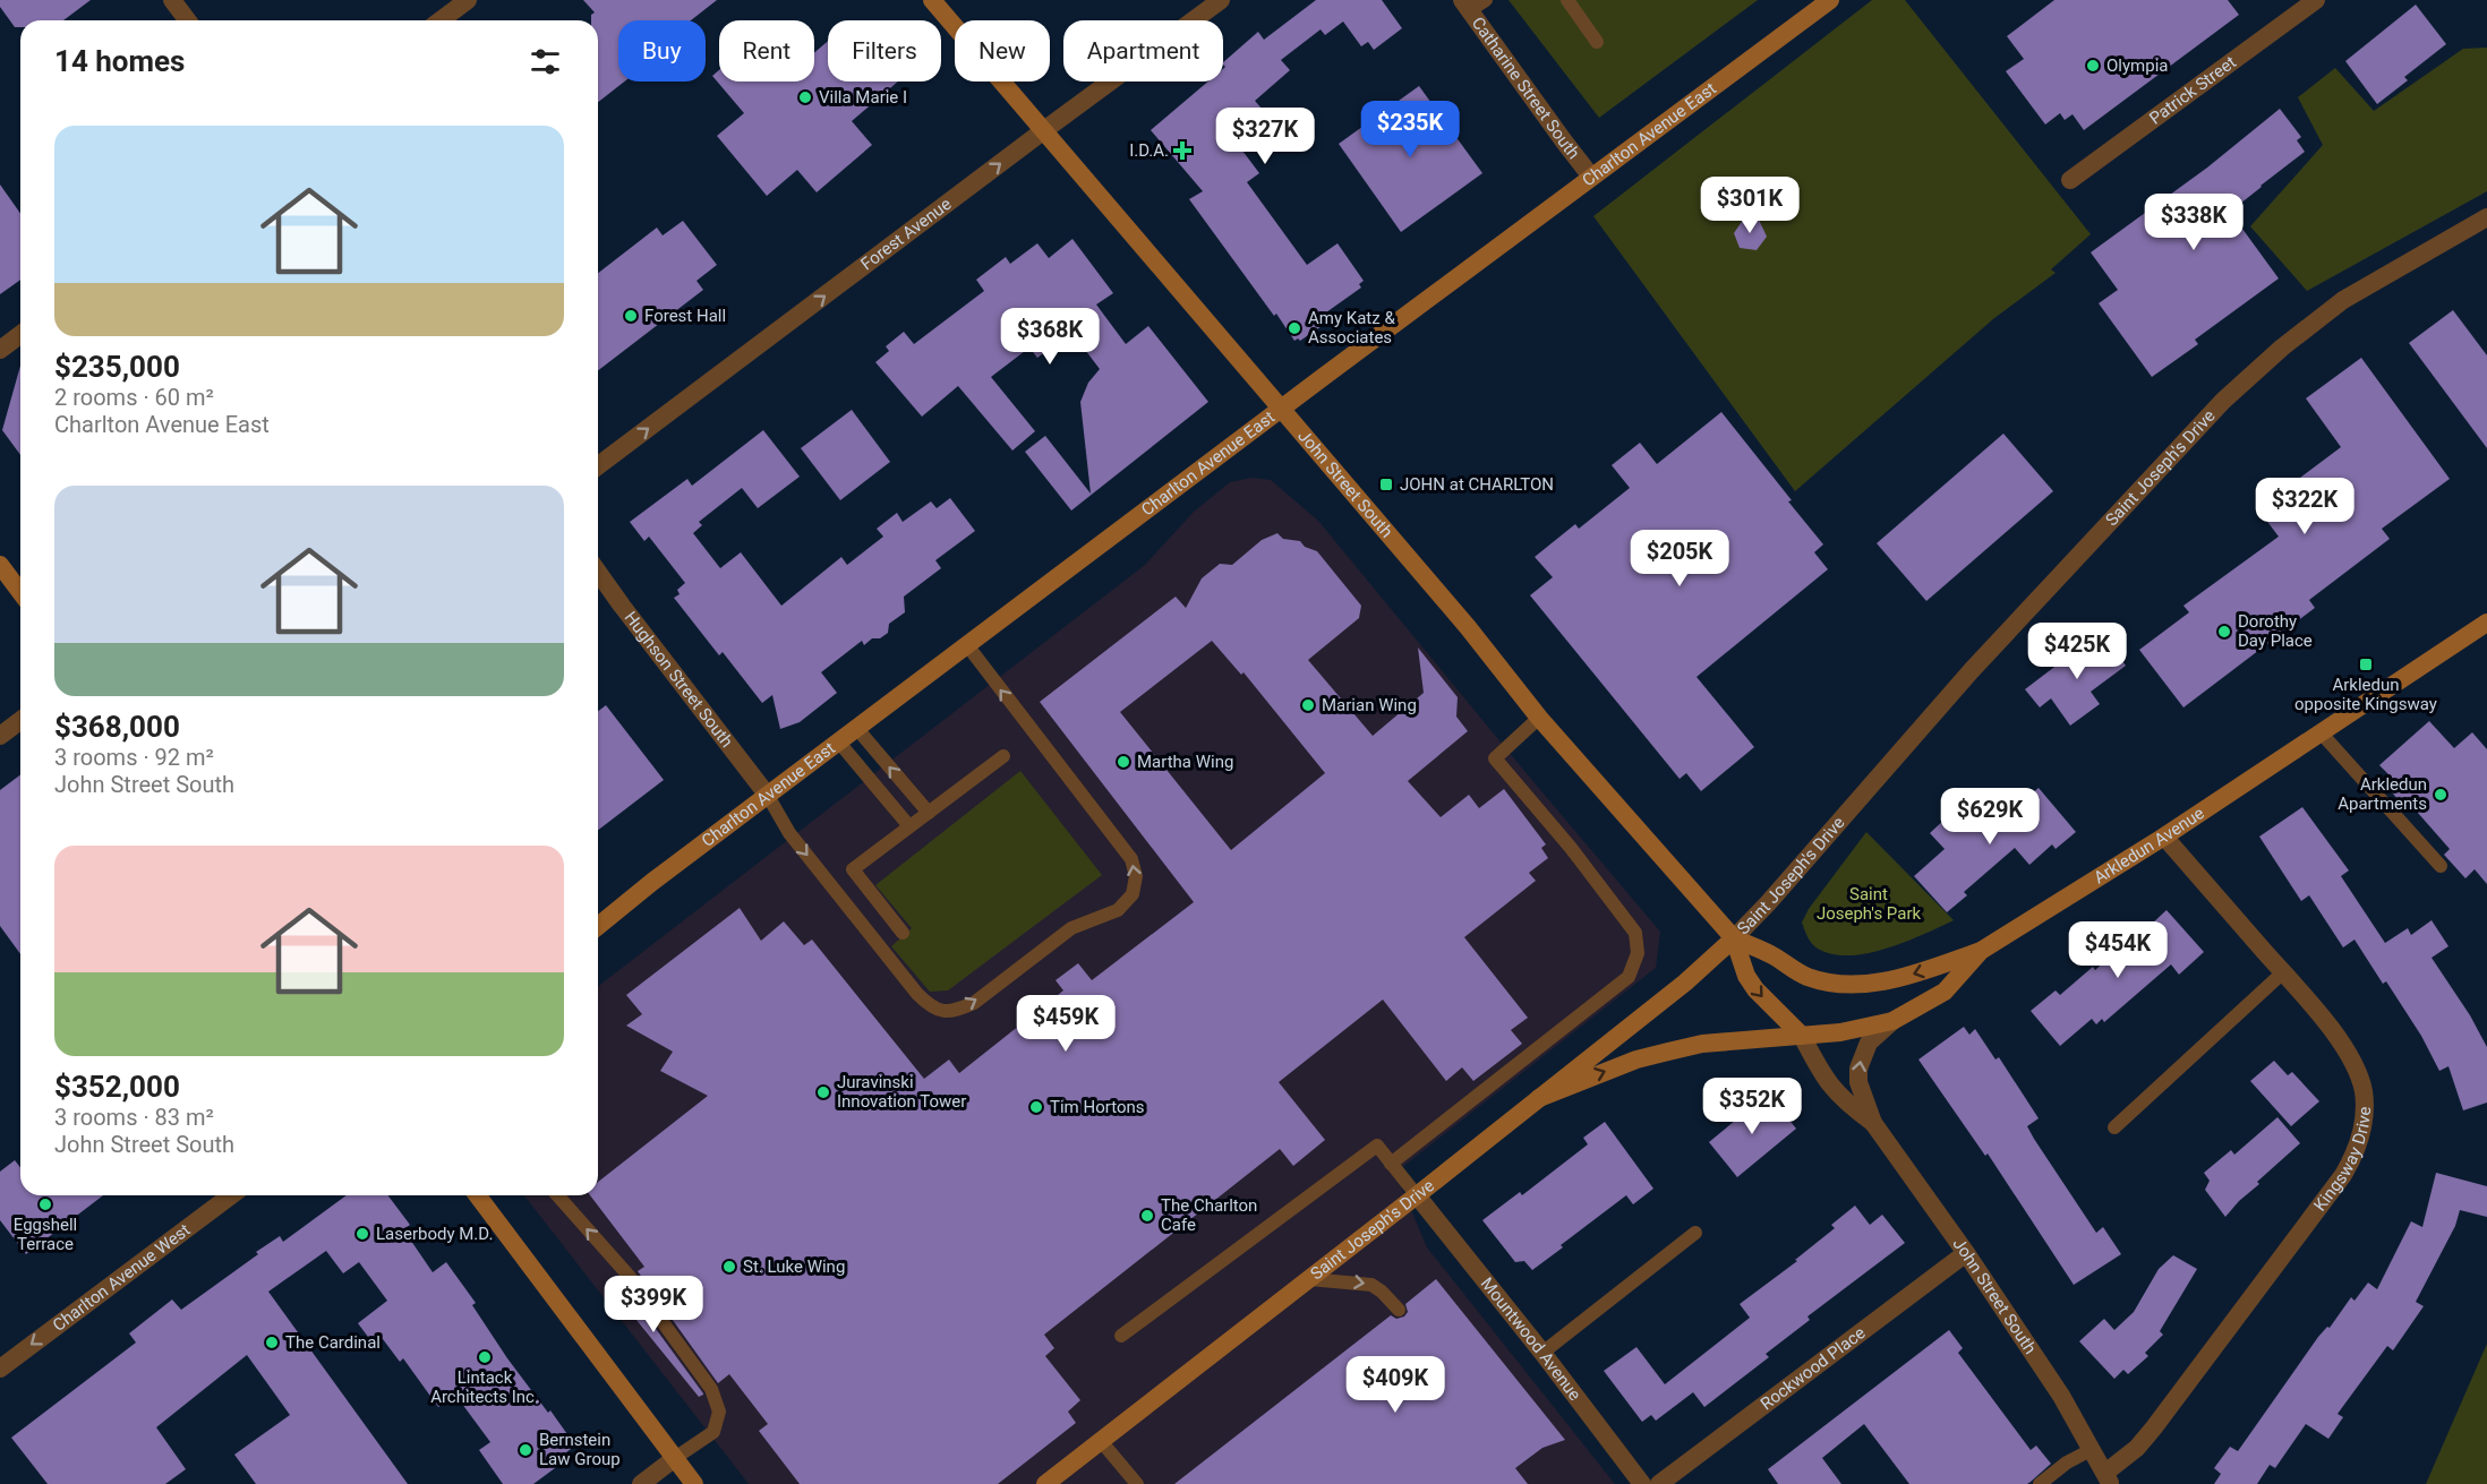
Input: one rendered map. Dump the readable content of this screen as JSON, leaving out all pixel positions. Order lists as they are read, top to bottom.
{
  "streets": {
    "main road": [
      "Charlton Avenue East",
      "Saint Joseph's Drive",
      "John Street South",
      "Arkledun Avenue"
    ],
    "street": [
      "Catharine Street South",
      "Patrick Street",
      "Forest Avenue",
      "Hughson Street South",
      "Kingsway Drive",
      "Charlton Avenue West",
      "Mountwood Avenue",
      "Rockwood Place"
    ]
  },
  "crossings": [
    ["Catharine Street South", "Charlton Avenue East"],
    ["Charlton Avenue East", "John Street South"],
    ["Charlton Avenue East", "Hughson Street South"],
    ["Forest Avenue", "John Street South"],
    ["Saint Joseph's Drive", "John Street South"],
    ["Saint Joseph's Drive", "Arkledun Avenue"],
    ["Saint Joseph's Drive", "Mountwood Avenue"],
    ["John Street South", "Arkledun Avenue"],
    ["John Street South", "Kingsway Drive"],
    ["John Street South", "Rockwood Place"],
    ["Arkledun Avenue", "Kingsway Drive"]
  ],
  "one_way": ["Forest Avenue", "Charlton Avenue West"],
  "parks": ["Saint Joseph's Park"],
  "places": {
    "other": [
      "Olympia",
      "Villa Marie I",
      "Forest Hall",
      "Amy Katz & Associates",
      "Dorothy Day Place",
      "Marian Wing",
      "Martha Wing",
      "Arkledun Apartments",
      "Juravinski Innovation Tower",
      "Tim Hortons",
      "Eggshell Terrace",
      "The Charlton Cafe",
      "Laserbody M.D.",
      "St. Luke Wing",
      "The Cardinal",
      "Lintack Architects Inc.",
      "Bernstein Law Group"
    ],
    "health": ["I.D.A."],
    "transit": ["JOHN at CHARLTON", "Arkledun opposite Kingsway"]
  },
  "page": {
    "chip": [
      "Buy",
      "Rent",
      "Filters",
      "New",
      "Apartment"
    ],
    "heading": "14 homes",
    "price": [
      "$235K",
      "$327K",
      "$301K",
      "$338K",
      "$368K",
      "$322K",
      "$205K",
      "$425K",
      "$629K",
      "$454K",
      "$459K",
      "$352K",
      "$399K",
      "$409K"
    ],
    "list": [
      {
        "name": "$235,000",
        "note": "2 rooms · 60 m² · Charlton Avenue East"
      },
      {
        "name": "$368,000",
        "note": "3 rooms · 92 m² · John Street South"
      },
      {
        "name": "$352,000",
        "note": "3 rooms · 83 m² · John Street South"
      }
    ]
  }
}
